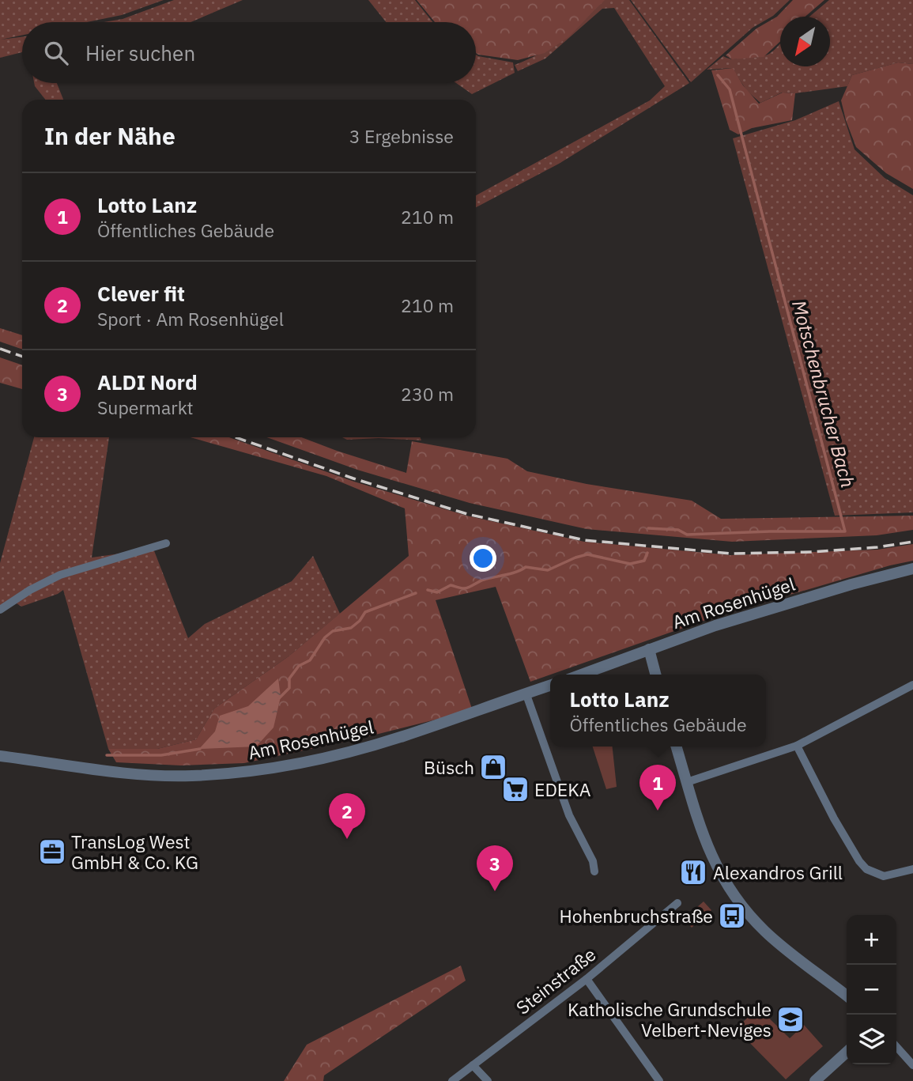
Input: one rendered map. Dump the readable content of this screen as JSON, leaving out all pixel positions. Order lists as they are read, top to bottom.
{
  "streets": {
    "street": ["Am Rosenhügel", "Steinstraße"]
  },
  "water": ["Motschenbrucher Bach"],
  "places": {
    "shop": ["Büsch"],
    "supermarket": ["EDEKA"],
    "office": ["TransLog West GmbH & Co. KG"],
    "restaurant": ["Alexandros Grill"],
    "bus stop": ["Hohenbruchstraße"],
    "school or university": ["Katholische Grundschule Velbert-Neviges"]
  },
  "north": "bottom left",
  "page": {
    "search": "Hier suchen",
    "heading": ["In der Nähe", "3 Ergebnisse"],
    "list": [
      {
        "mark": "1",
        "name": "Lotto Lanz",
        "note": "Öffentliches Gebäude",
        "value": "210 m"
      },
      {
        "mark": "2",
        "name": "Clever fit",
        "note": "Sport · Am Rosenhügel",
        "value": "210 m"
      },
      {
        "mark": "3",
        "name": "ALDI Nord",
        "note": "Supermarkt",
        "value": "230 m"
      }
    ],
    "popup": ["Lotto Lanz", "Öffentliches Gebäude"],
    "pins": ["1", "2", "3"],
    "map_buttons": ["+", "−"]
  }
}
